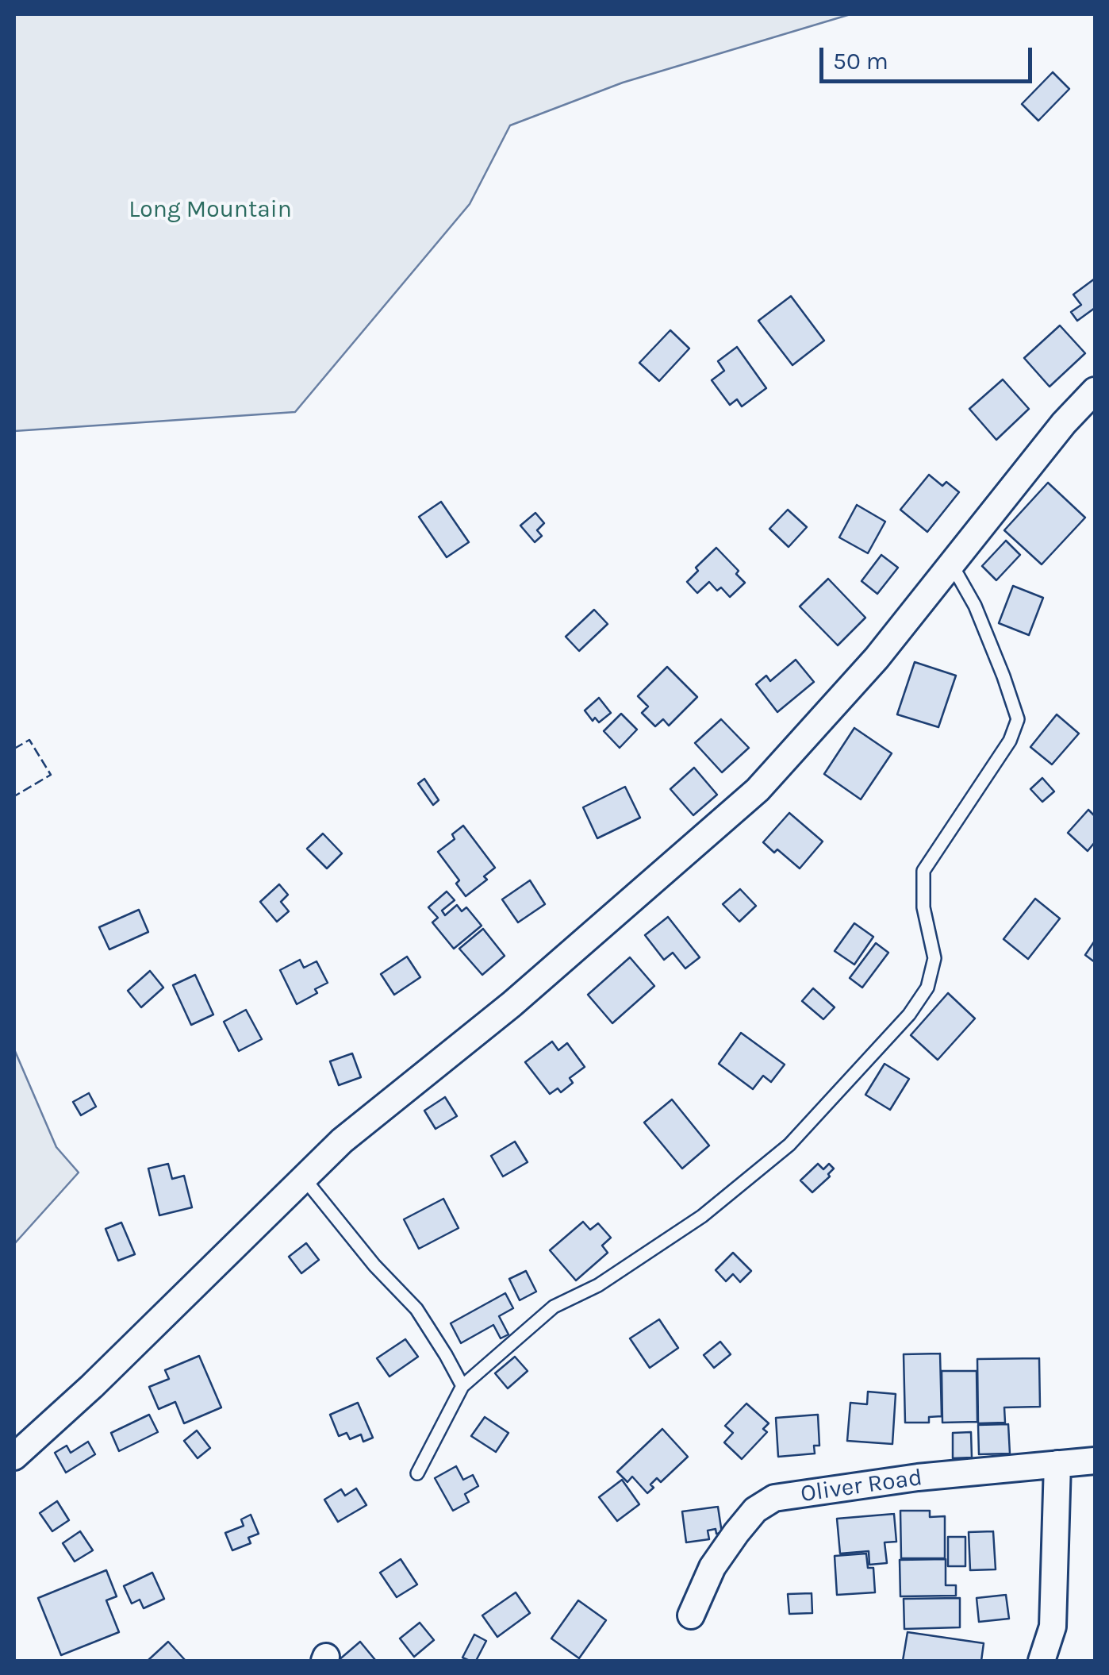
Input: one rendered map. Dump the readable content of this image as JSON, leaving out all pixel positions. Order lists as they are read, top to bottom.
{
  "streets": {
    "street": ["Oliver Road"]
  },
  "parks": ["Long Mountain"],
  "scale_bar": "50 m"
}
